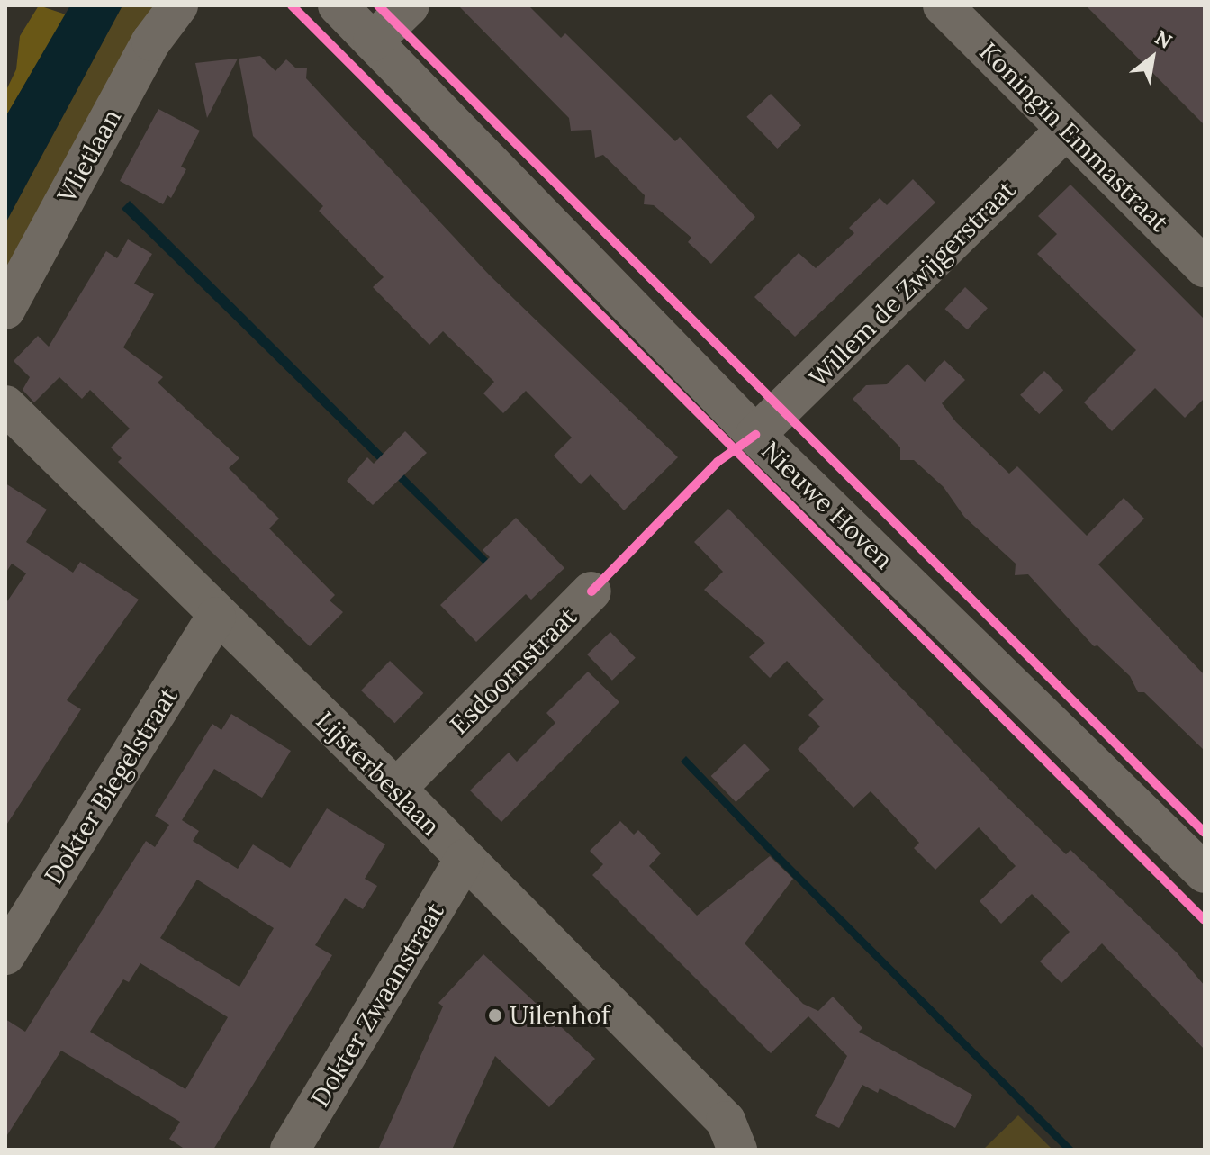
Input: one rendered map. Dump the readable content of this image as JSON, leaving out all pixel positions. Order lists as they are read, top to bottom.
{
  "streets": {
    "street": [
      "Koningin Emmastraat",
      "Vlietlaan",
      "Willem de Zwijgerstraat",
      "Nieuwe Hoven",
      "Esdoornstraat",
      "Lijsterbeslaan",
      "Dokter Biegelstraat",
      "Dokter Zwaanstraat"
    ]
  },
  "crossings": [
    ["Koningin Emmastraat", "Willem de Zwijgerstraat"],
    ["Willem de Zwijgerstraat", "Nieuwe Hoven"],
    ["Esdoornstraat", "Lijsterbeslaan"],
    ["Lijsterbeslaan", "Dokter Biegelstraat"],
    ["Lijsterbeslaan", "Dokter Zwaanstraat"]
  ],
  "places": ["Uilenhof"],
  "north": "top right"
}
